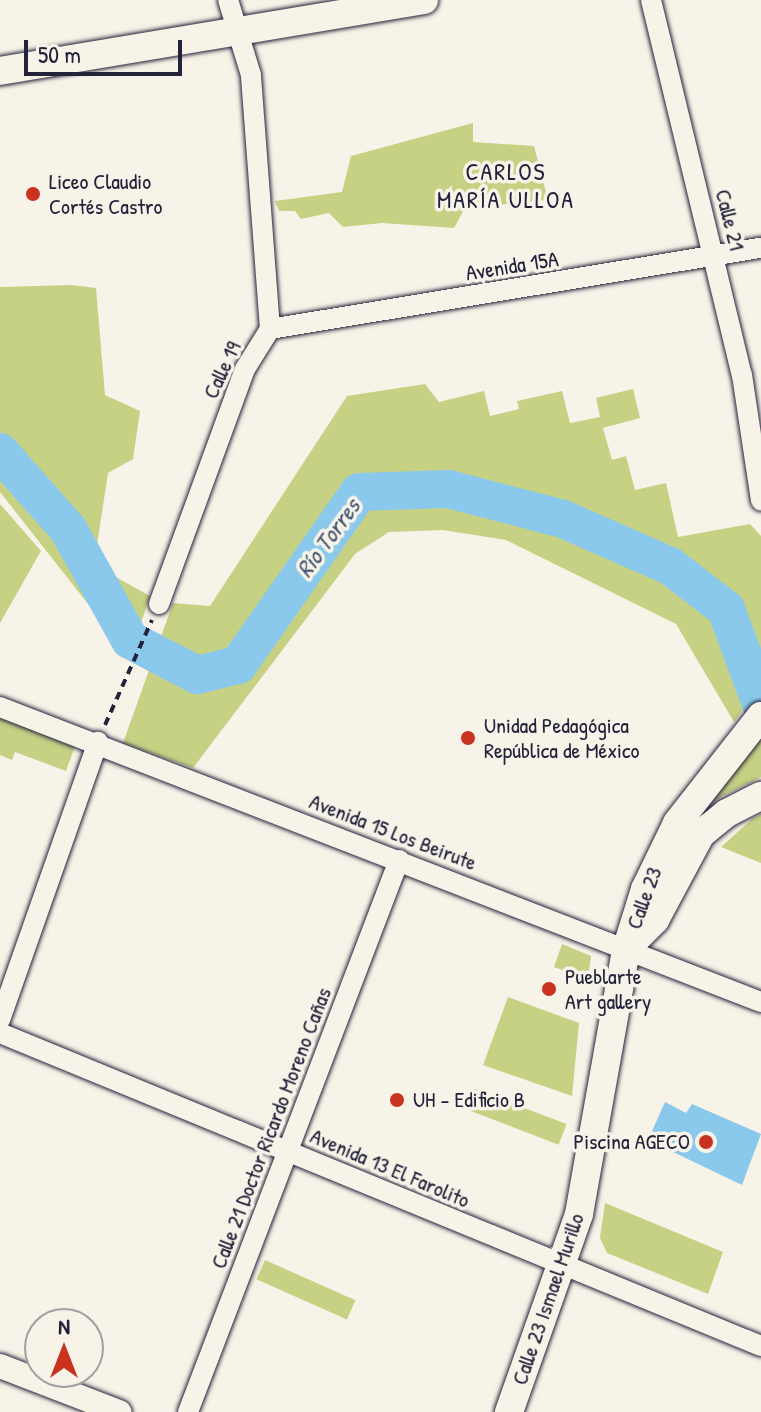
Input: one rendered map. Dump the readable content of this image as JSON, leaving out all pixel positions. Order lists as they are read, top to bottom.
{
  "streets": {
    "main road": ["Calle 23", "Calle 23 Ismael Murillo"],
    "street": [
      "Calle 21",
      "Avenida 15A",
      "Calle 19",
      "Avenida 15 Los Beirute",
      "Calle 21 Doctor Ricardo Moreno Cañas",
      "Avenida 13 El Farolito"
    ]
  },
  "crossings": [
    ["Calle 21", "Avenida 15A"],
    ["Avenida 15A", "Calle 19"],
    ["Avenida 15 Los Beirute", "Calle 23"],
    ["Avenida 15 Los Beirute", "Calle 21 Doctor Ricardo Moreno Cañas"],
    ["Avenida 15 Los Beirute", "Calle 23 Ismael Murillo"],
    ["Calle 23", "Calle 23 Ismael Murillo"],
    ["Calle 21 Doctor Ricardo Moreno Cañas", "Avenida 13 El Farolito"],
    ["Avenida 13 El Farolito", "Calle 23 Ismael Murillo"]
  ],
  "districts": ["CARLOS MARÍA ULLOA"],
  "water": ["Río Torres"],
  "places": [
    "Liceo Claudio Cortés Castro",
    "Unidad Pedagógica República de México",
    "Pueblarte Art gallery",
    "UH - Edificio B",
    "Piscina AGECO"
  ],
  "scale_bar": "50 m",
  "north": "top"
}
